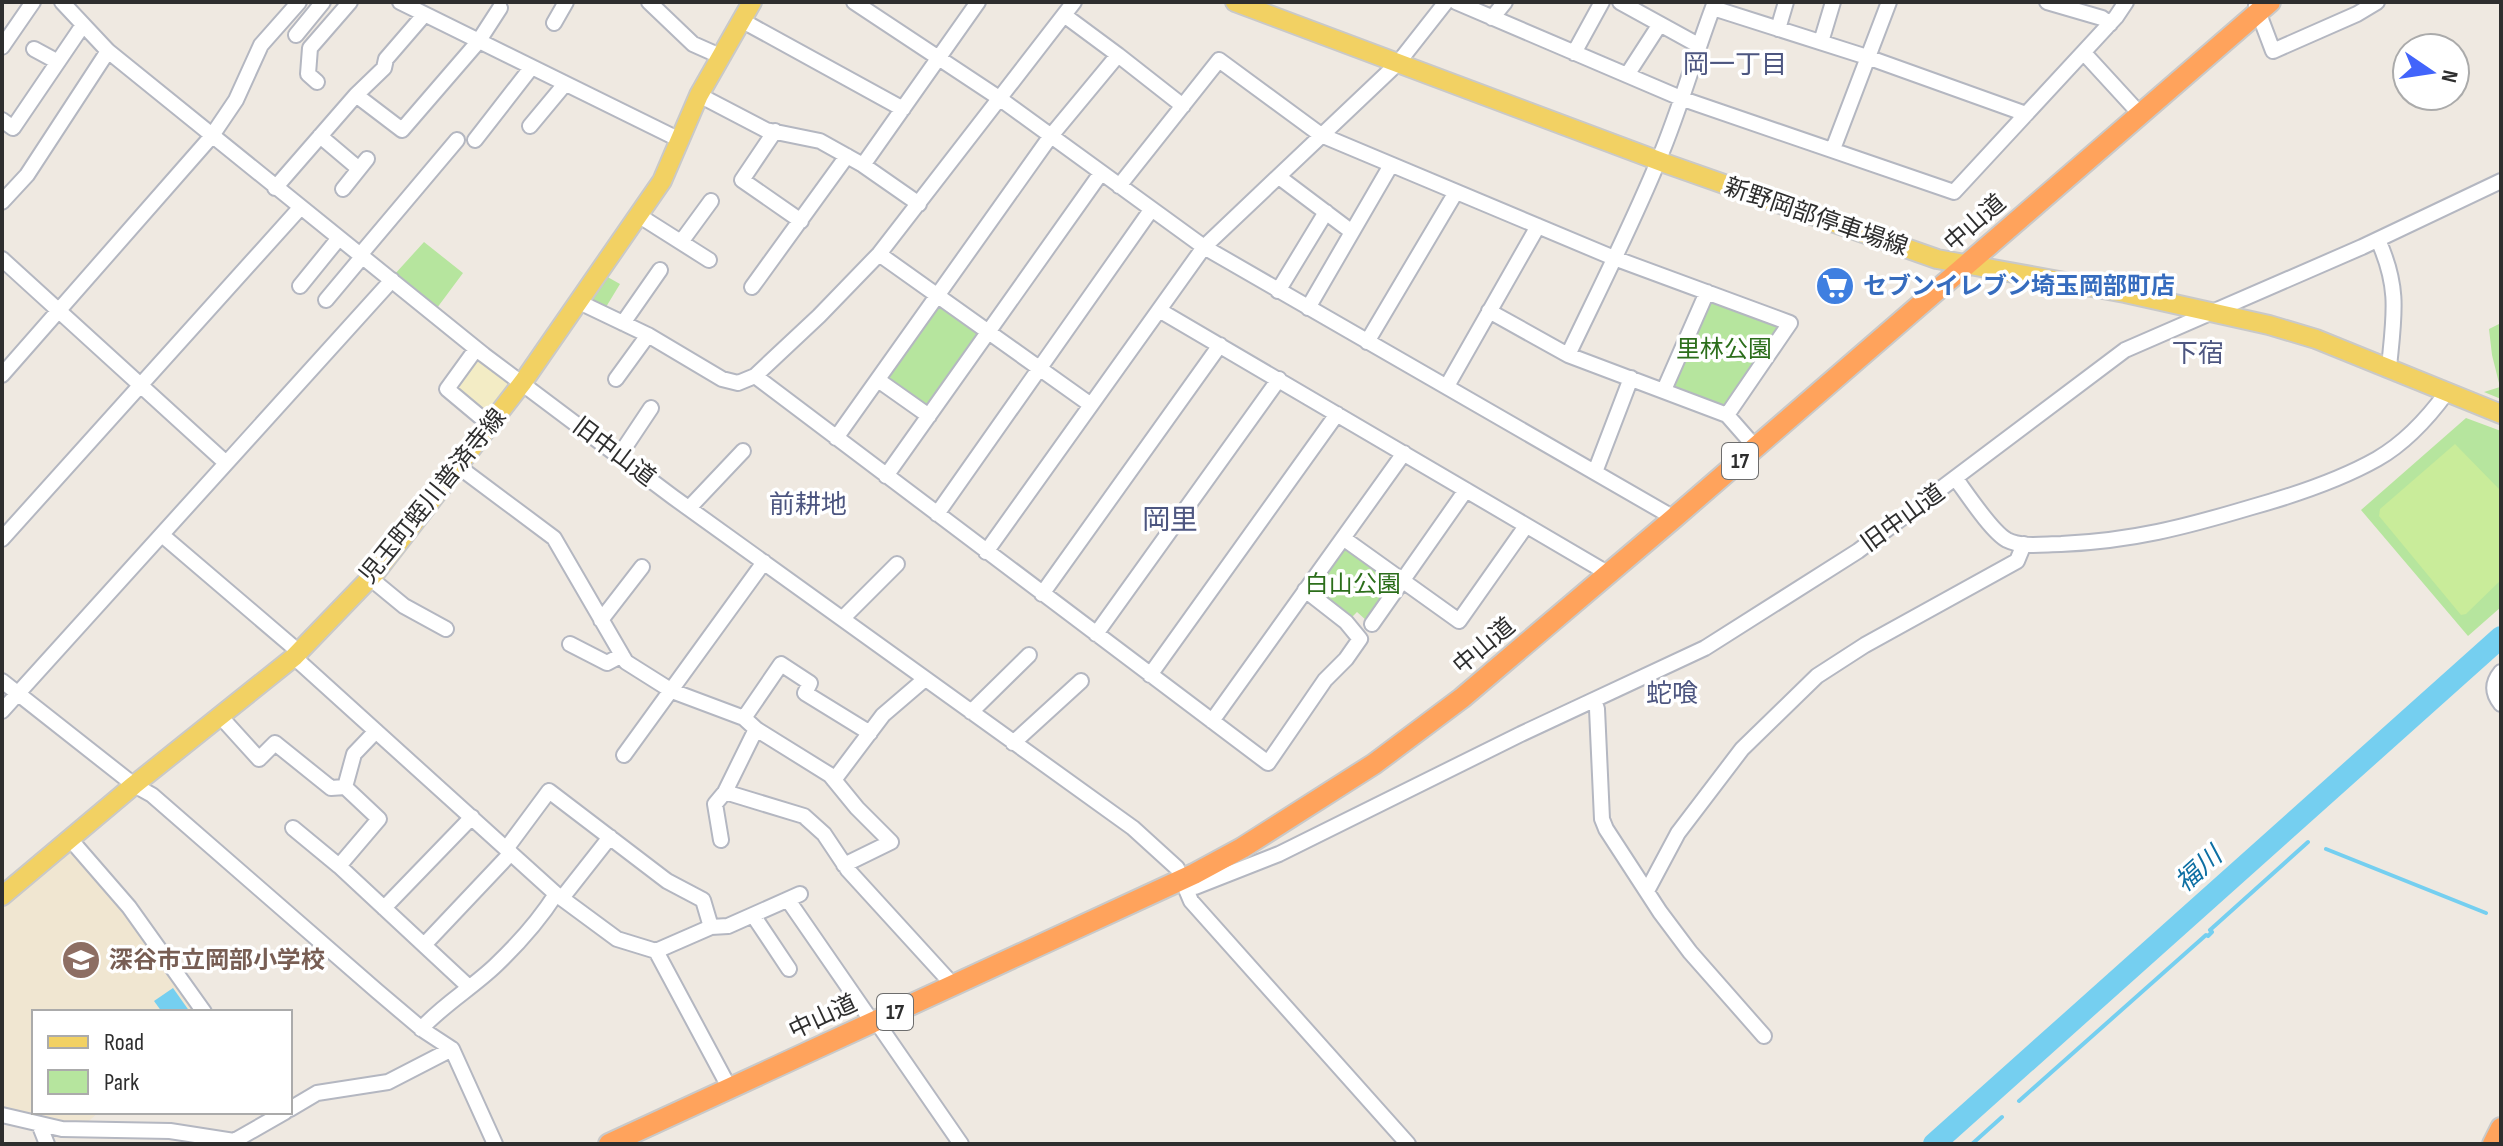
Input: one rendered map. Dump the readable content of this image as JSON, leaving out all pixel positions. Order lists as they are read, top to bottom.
{
  "streets": {
    "highway": ["中山道", "17"],
    "main road": ["新野岡部停車場線", "児玉町蛭川普済寺線"],
    "street": ["旧中山道"]
  },
  "crossings": [
    ["新野岡部停車場線", "中山道"],
    ["新野岡部停車場線", "旧中山道"],
    ["中山道", "旧中山道"],
    ["旧中山道", "児玉町蛭川普済寺線"]
  ],
  "districts": [
    "岡一丁目",
    "下宿",
    "前耕地",
    "岡里",
    "蛇喰"
  ],
  "water": ["福川"],
  "parks": ["里林公園", "白山公園"],
  "places": {
    "supermarket": ["セブンイレブン埼玉岡部町店"],
    "school or university": ["深谷市立岡部小学校"]
  },
  "legend": ["Road", "Park"],
  "north": "right"
}
